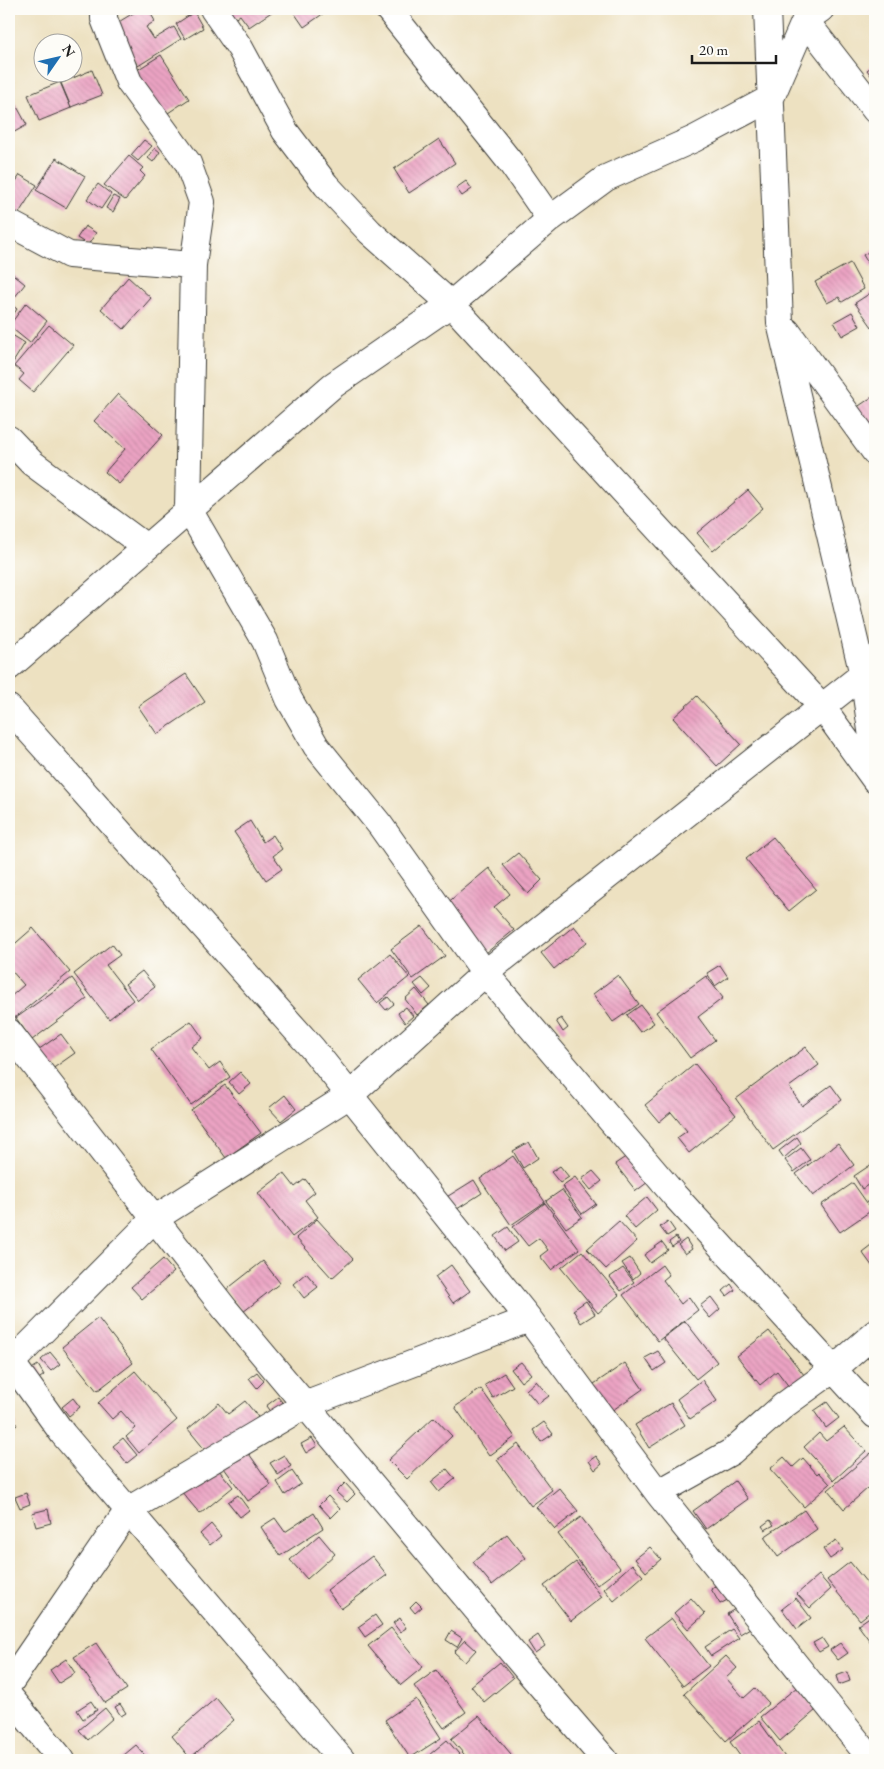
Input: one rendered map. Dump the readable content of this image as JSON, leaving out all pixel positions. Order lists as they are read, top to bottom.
{
  "scale_bar": "20 m",
  "north": "top right"
}
